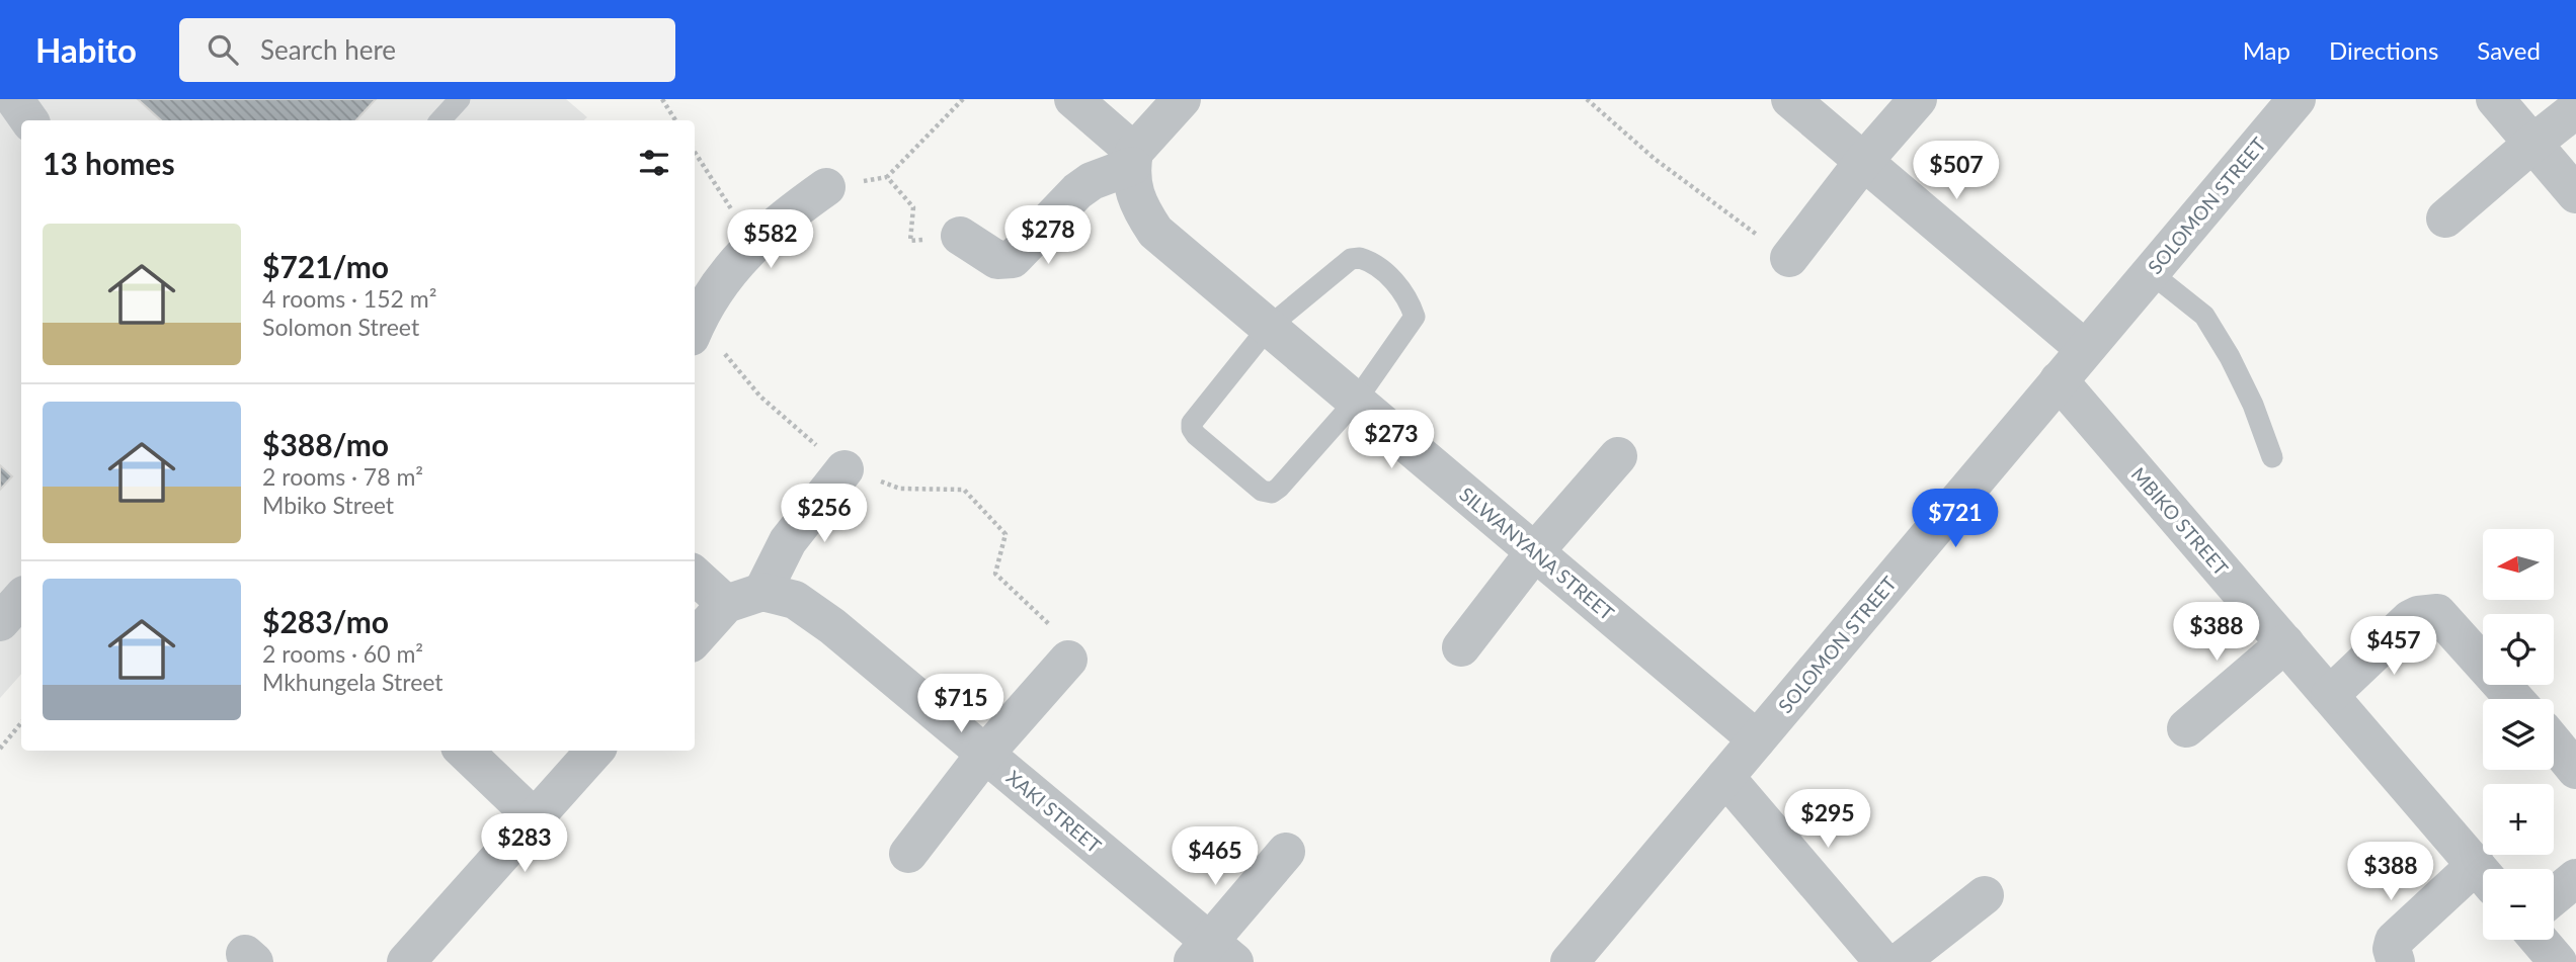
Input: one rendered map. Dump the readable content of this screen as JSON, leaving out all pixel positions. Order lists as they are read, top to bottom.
{
  "streets": {
    "street": [
      "SOLOMON STREET",
      "MBIKO STREET",
      "SILWANYANA STREET",
      "XAKI STREET"
    ]
  },
  "crossings": [
    ["SOLOMON STREET", "MBIKO STREET"],
    ["SOLOMON STREET", "SILWANYANA STREET"]
  ],
  "north": "left",
  "page": {
    "header": "Habito",
    "search": "Search here",
    "nav": ["Map", "Directions", "Saved"],
    "heading": "13 homes",
    "price": [
      "$507",
      "$278",
      "$582",
      "$273",
      "$256",
      "$721",
      "$388",
      "$457",
      "$715",
      "$295",
      "$283",
      "$465",
      "$388"
    ],
    "list": [
      {
        "name": "$721/mo",
        "note": "4 rooms · 152 m² · Solomon Street"
      },
      {
        "name": "$388/mo",
        "note": "2 rooms · 78 m² · Mbiko Street"
      },
      {
        "name": "$283/mo",
        "note": "2 rooms · 60 m² · Mkhungela Street"
      }
    ],
    "map_buttons": ["+", "−"]
  }
}
